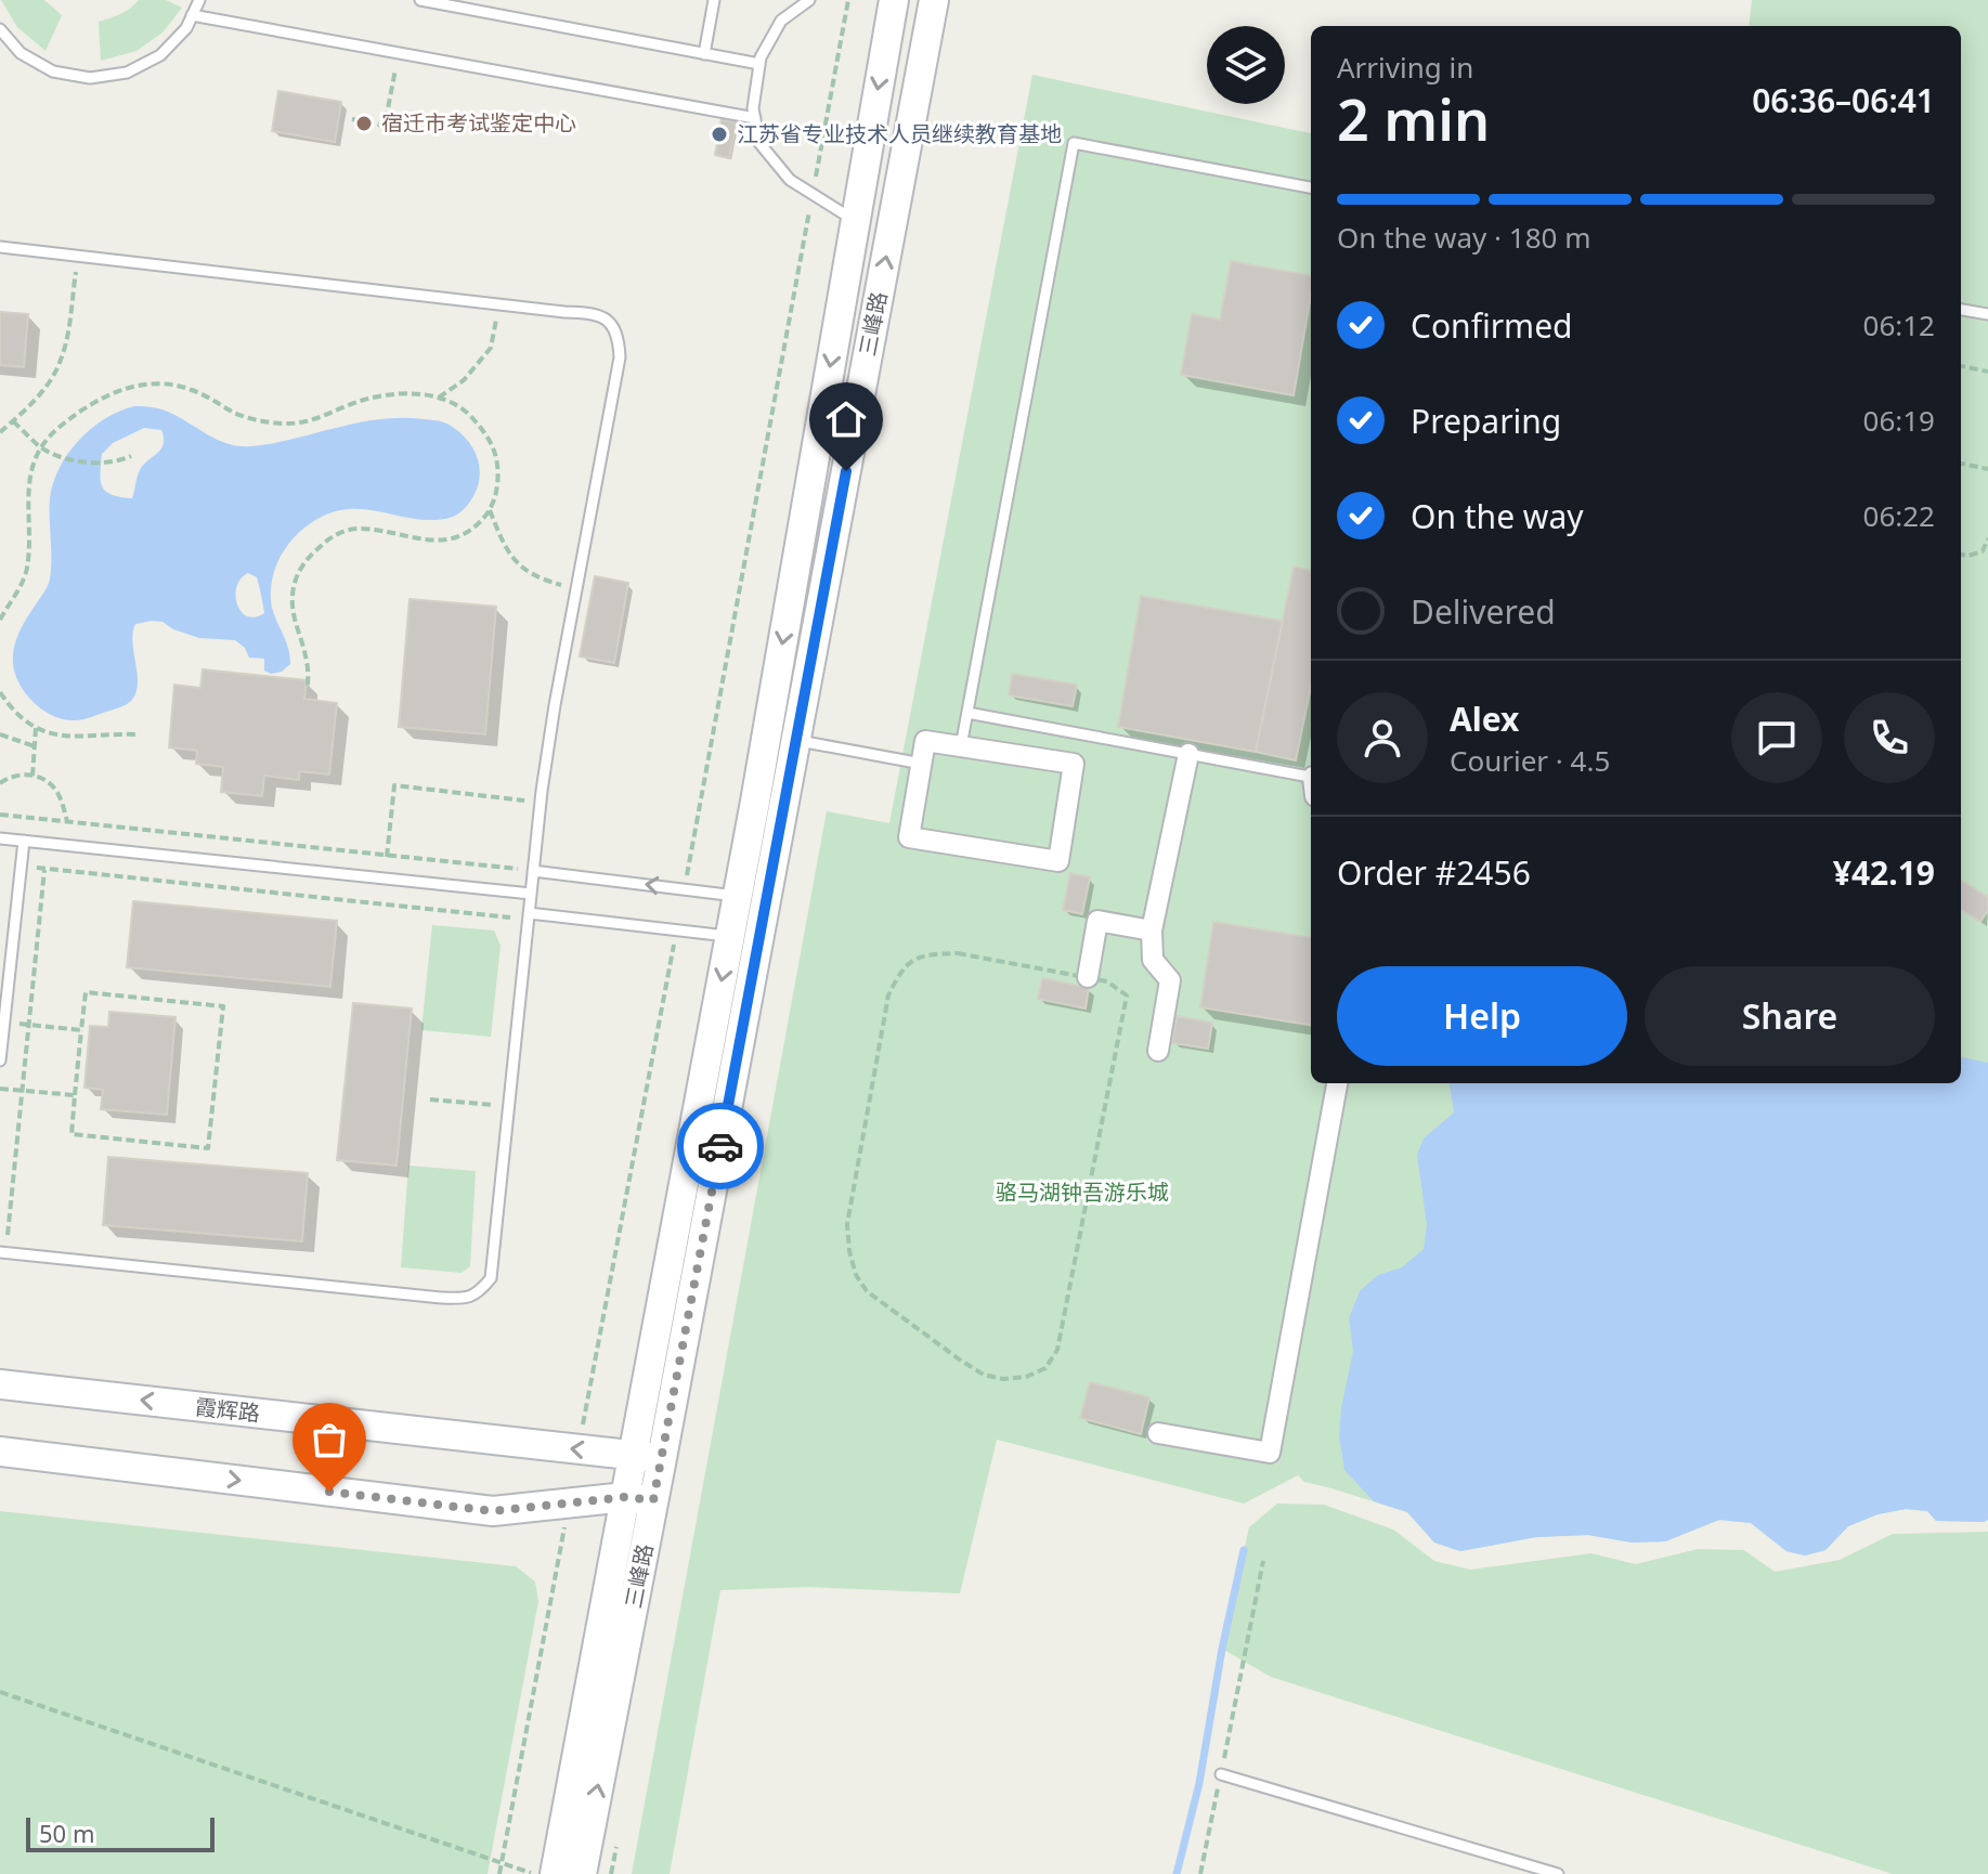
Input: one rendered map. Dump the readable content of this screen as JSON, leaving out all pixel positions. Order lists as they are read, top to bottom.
{
  "streets": {
    "main road": ["三峰路", "霞辉路"]
  },
  "crossings": [
    ["三峰路", "霞辉路"]
  ],
  "parks": ["骆马湖钟吾游乐城"],
  "places": ["宿迁市考试鉴定中心", "江苏省专业技术人员继续教育基地"],
  "scale_bar": "50 m",
  "page": {
    "heading": ["2 min", "Arriving in", "06:36–06:41"],
    "panel": [
      "Alex",
      "Courier · 4.5",
      "Order #2456",
      "¥42.19"
    ],
    "bar": "On the way · 180 m",
    "list": [
      ["Confirmed", "06:12"],
      ["Preparing", "06:19"],
      ["On the way", "06:22"],
      "Delivered"
    ],
    "buttons": ["Help", "Share"],
    "scale": "50 m"
  }
}
